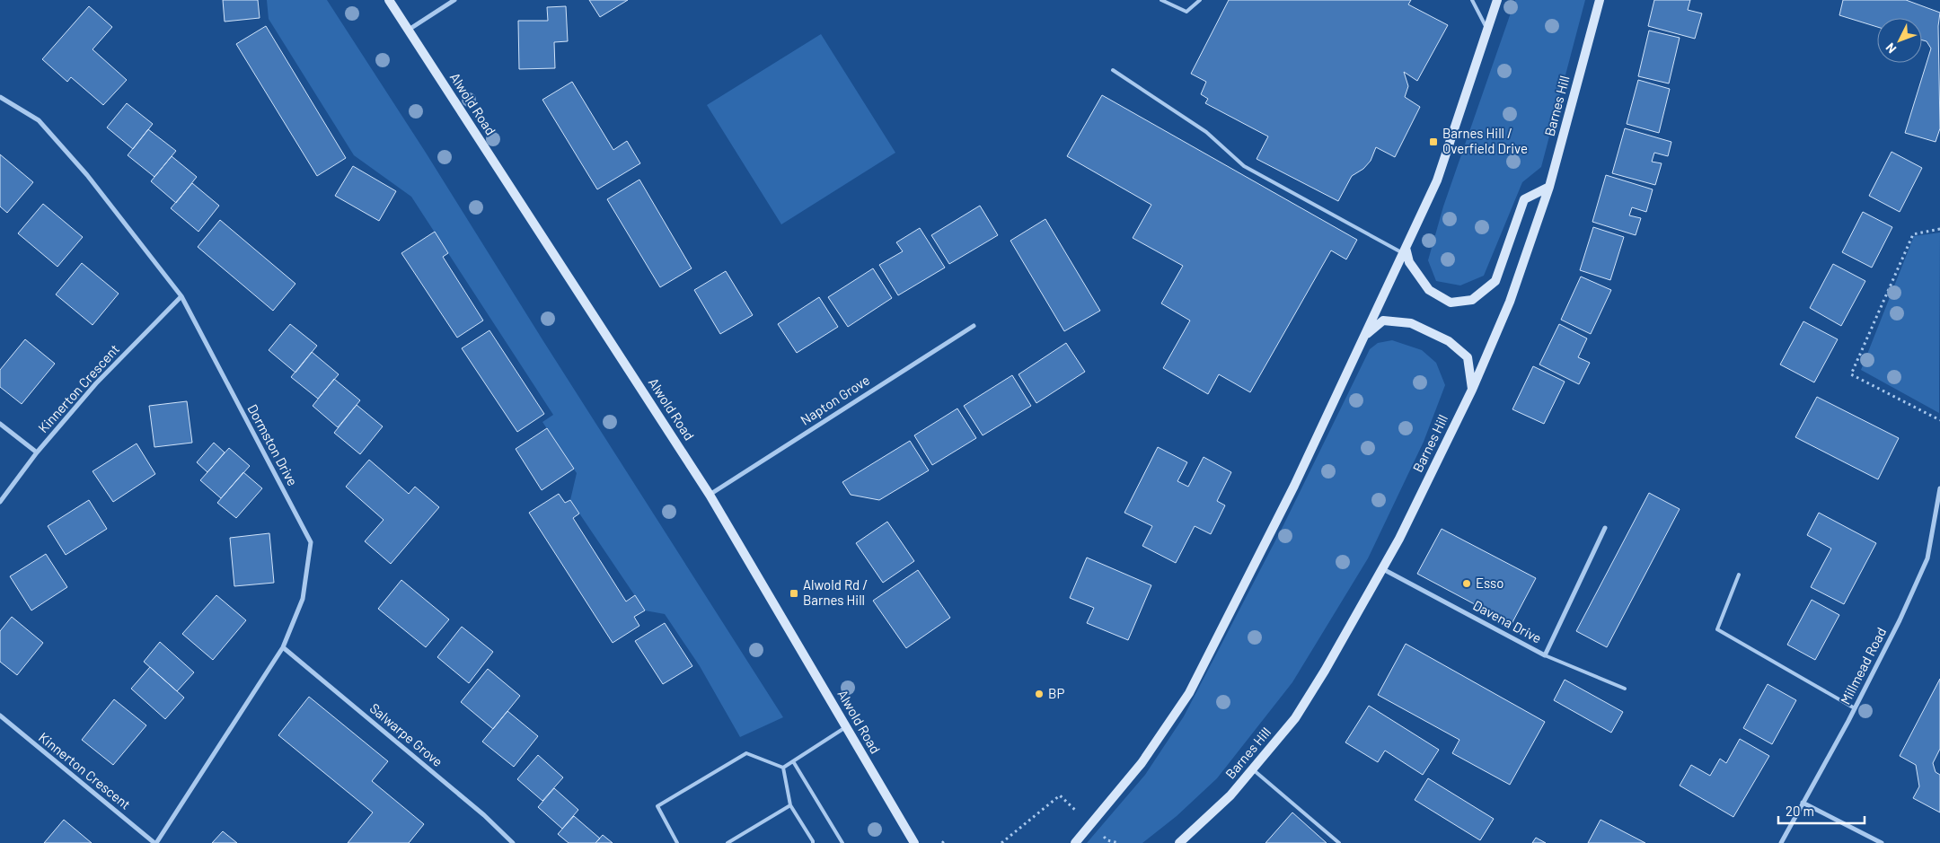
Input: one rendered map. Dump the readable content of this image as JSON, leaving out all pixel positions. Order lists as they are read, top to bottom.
{
  "streets": {
    "main road": ["Alwold Road", "Barnes Hill"],
    "street": [
      "Kinnerton Crescent",
      "Napton Grove",
      "Dormston Drive",
      "Davena Drive",
      "Millmead Road",
      "Salwarpe Grove"
    ]
  },
  "crossings": [
    ["Alwold Road", "Napton Grove"],
    ["Barnes Hill", "Davena Drive"],
    ["Kinnerton Crescent", "Dormston Drive"],
    ["Dormston Drive", "Salwarpe Grove"]
  ],
  "places": {
    "transit": ["Barnes Hill / Overfield Drive", "Alwold Rd / Barnes Hill"],
    "other": ["Esso", "BP"]
  },
  "scale_bar": "20 m",
  "north": "bottom left"
}
